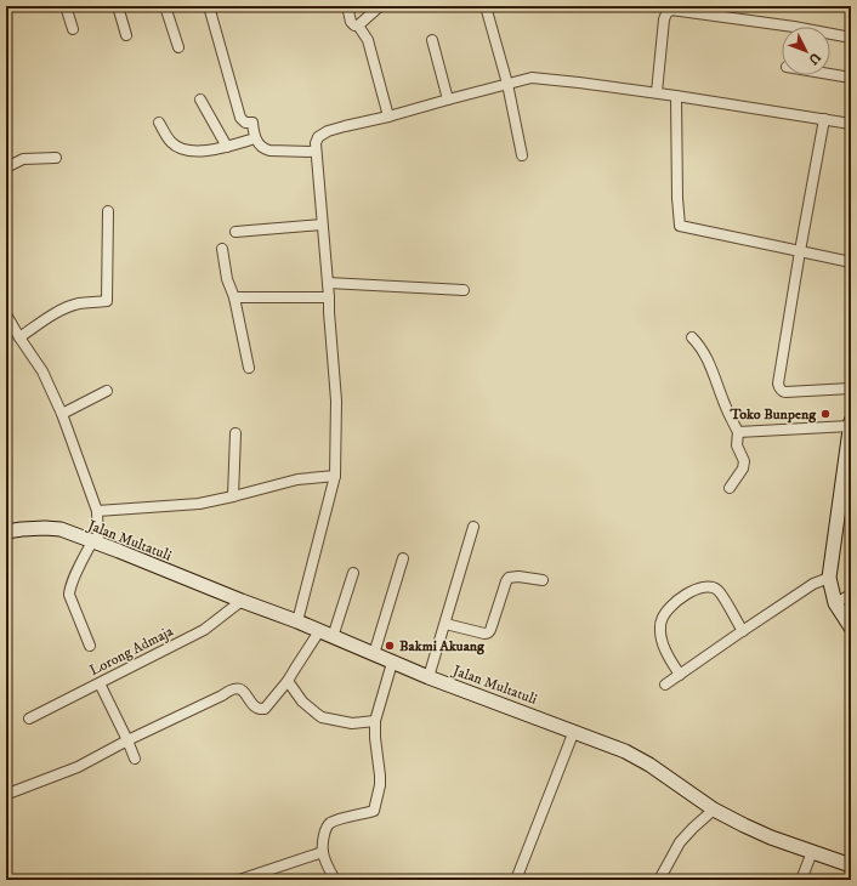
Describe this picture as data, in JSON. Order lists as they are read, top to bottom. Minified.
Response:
{"streets":{"main road":["Jalan Multatuli"],"street":["Lorong Admaja"]},"crossings":[["Jalan Multatuli","Lorong Admaja"]],"places":["Toko Bunpeng","Bakmi Akuang"],"north":"bottom right"}
